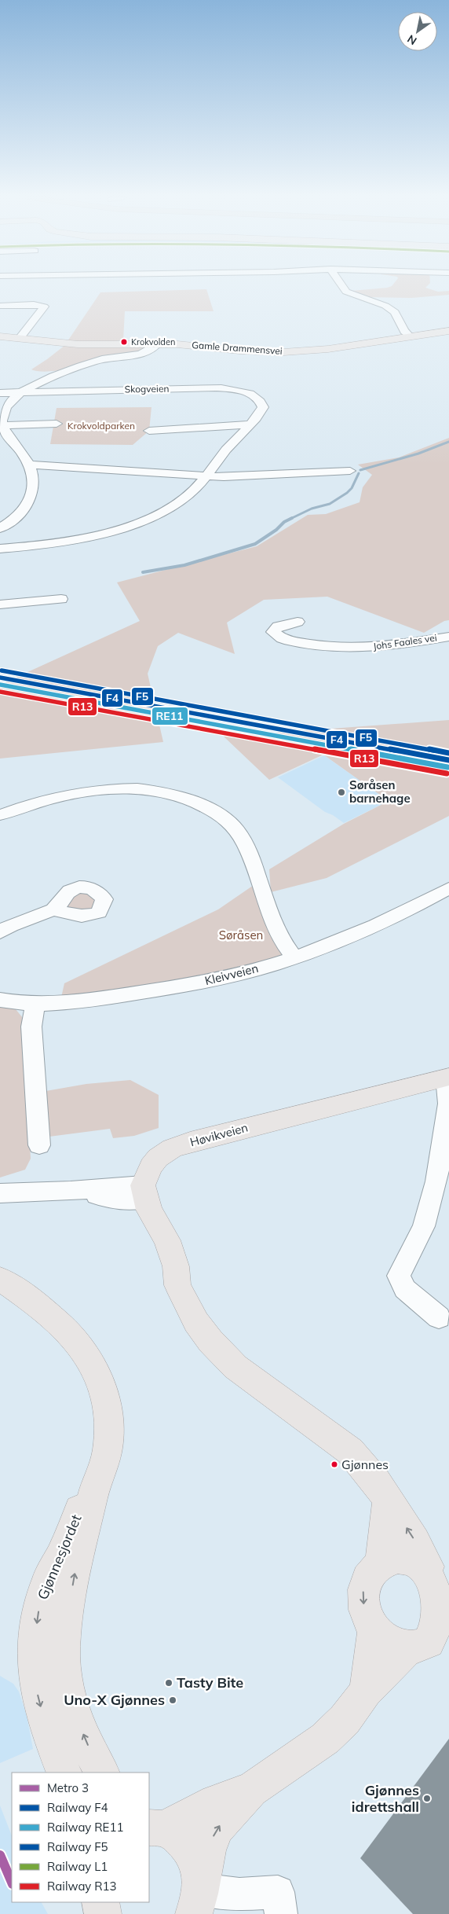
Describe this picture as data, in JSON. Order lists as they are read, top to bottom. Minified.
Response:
{"streets":{"main road":["Gamle Drammensvei","Høvikveien","Gjønnesjordet"],"street":["Skogveien","Johs Faales vei","Kleivveien"]},"parks":["Krokvoldparken","Søråsen"],"places":["Krokvolden","Søråsen barnehage","Gjønnes","Tasty Bite","Uno-X Gjønnes","Gjønnes idrettshall"],"lines":["rail line F5","rail line F4","rail line RE11","rail line R13","metro line 3"],"legend":["Metro 3","Railway F4","Railway RE11","Railway F5","Railway L1","Railway R13"],"north":"bottom left"}
